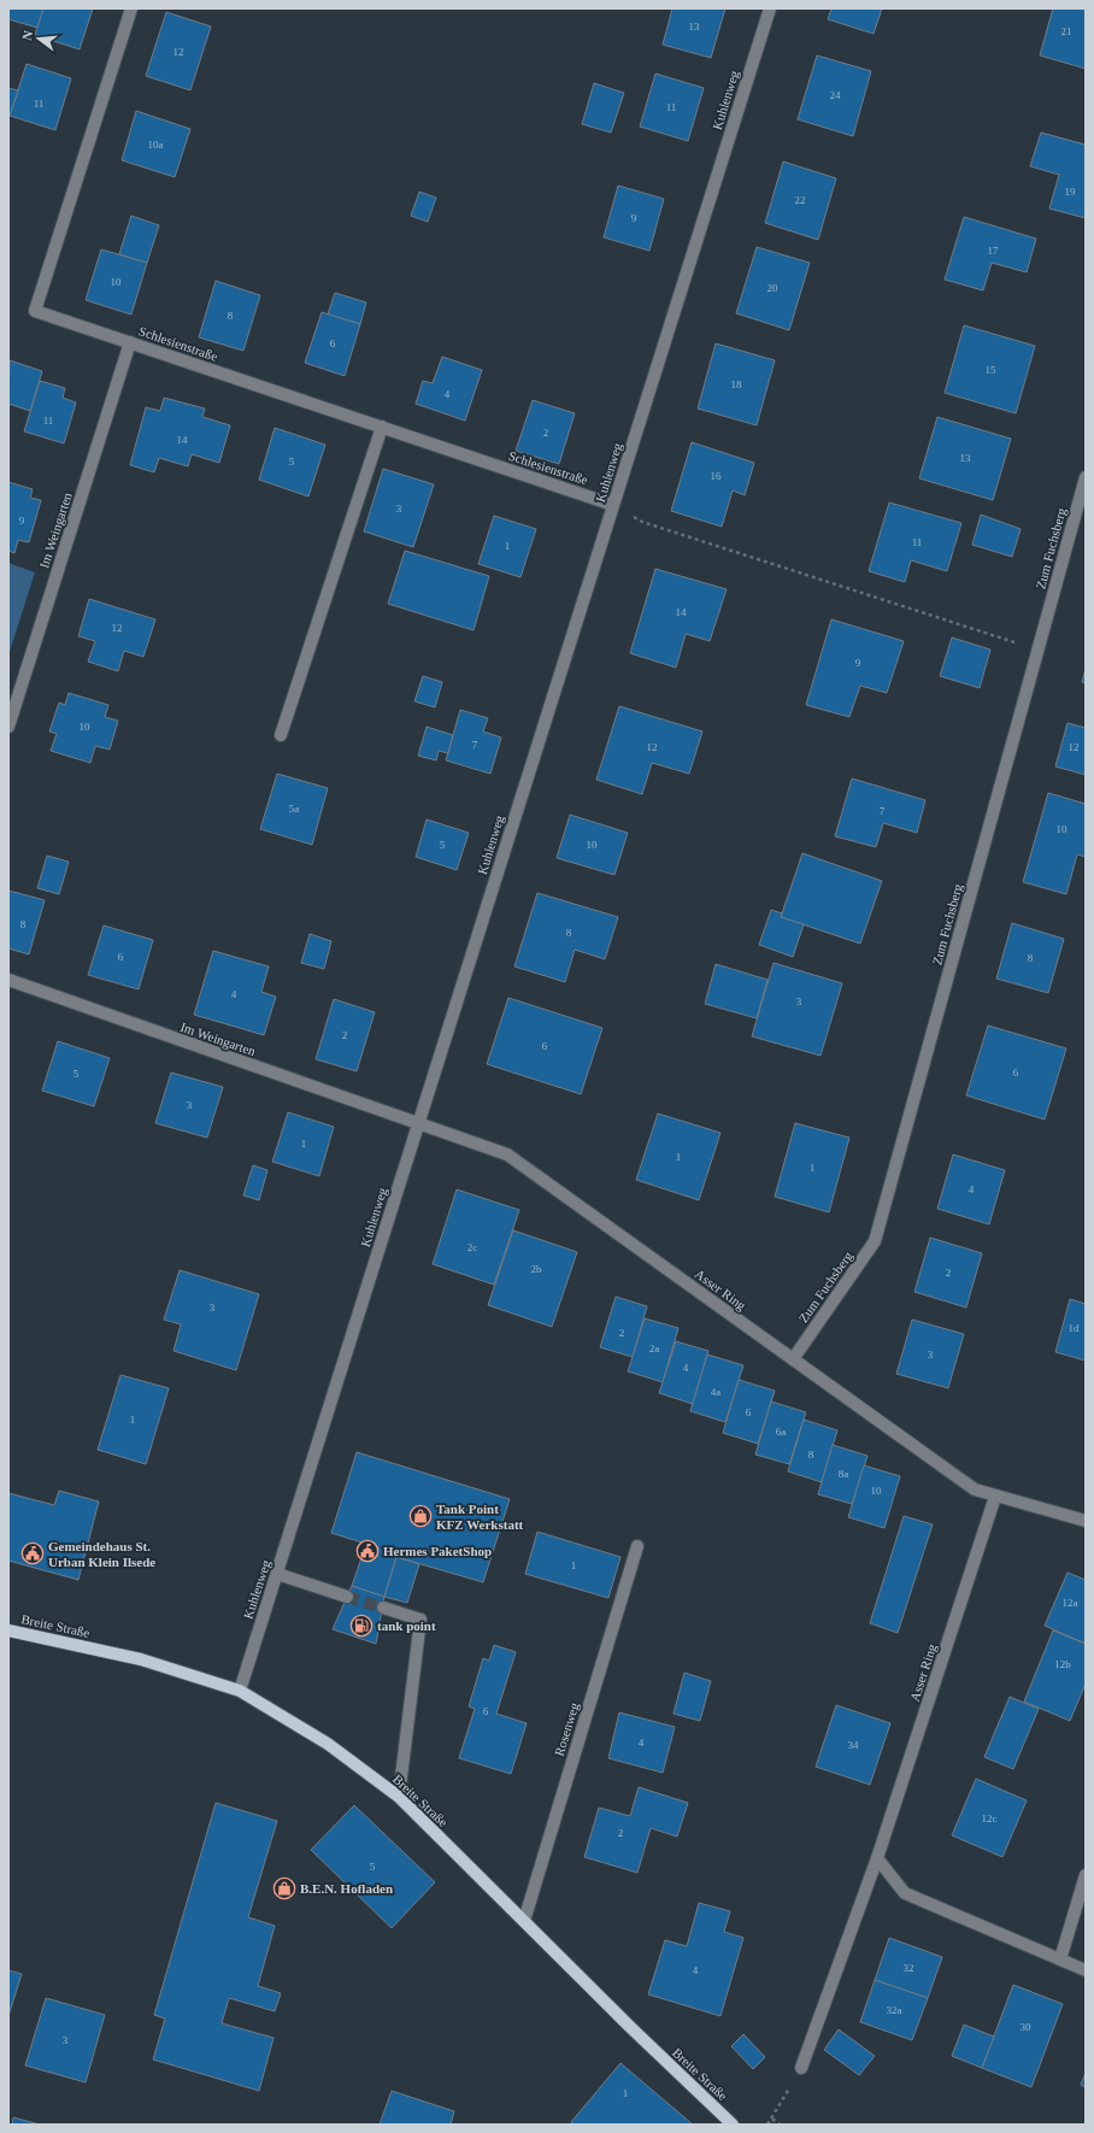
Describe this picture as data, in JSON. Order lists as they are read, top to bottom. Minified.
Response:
{"streets":{"main road":["Breite Straße"],"street":["Kuhlenweg","Schlesienstraße","Im Weingarten","Zum Fuchsberg","Asser Ring","Rosenweg"]},"crossings":[["Kuhlenweg","Schlesienstraße"],["Kuhlenweg","Im Weingarten"],["Kuhlenweg","Asser Ring"],["Kuhlenweg","Breite Straße"],["Schlesienstraße","Im Weingarten"],["Im Weingarten","Asser Ring"],["Zum Fuchsberg","Asser Ring"],["Breite Straße","Rosenweg"]],"places":{"shop":["Tank Point KFZ Werkstatt","B.E.N. Hofladen"],"public building":["Hermes PaketShop","Gemeindehaus St. Urban Klein Ilsede"],"fuel station":["tank point"]},"house_numbers":["13","21","12","24","11","11","10a","19","22","9","17","10","20","8","6","15","18","4","11","2","14","13","5","16","3","9","11","1","14","12","9","10","7","12","12","5a","7","10","5","10","8","8","6","8","4","3","2","6","6","5","3","1","1","1","4","2c","2b","2","3","1d","2","2a","3","4","4a","6","1","6a","8","8a","10","1","12a","12b","6","4","34","12c","2","5","32","4","32a","30","3","1"],"north":"left"}
